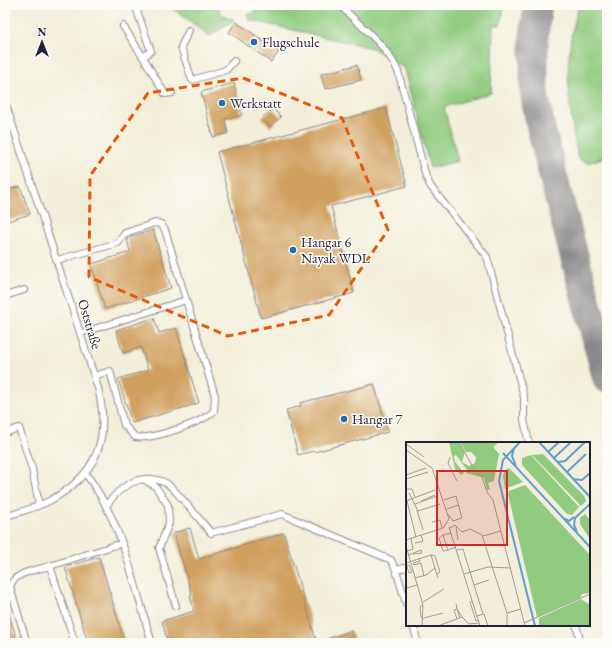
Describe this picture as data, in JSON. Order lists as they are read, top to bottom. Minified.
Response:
{"streets":{"lane":["Oststraße"]},"places":["Flugschule","Werkstatt","Hangar 6 Nayak WDL","Hangar 7"],"north":"top"}
